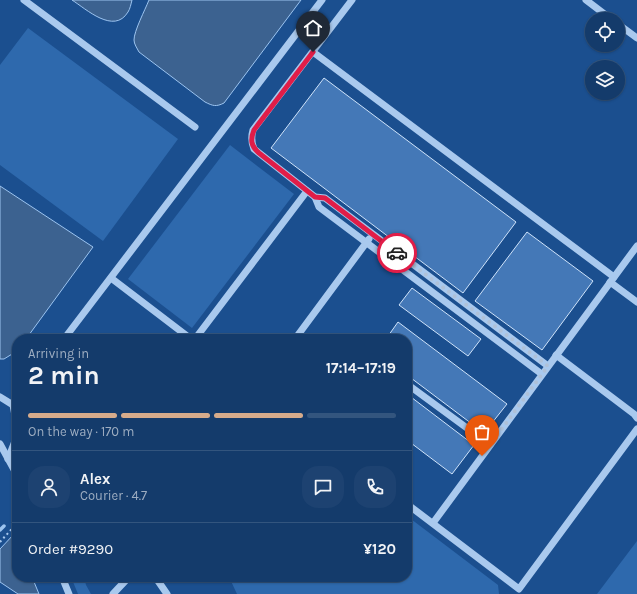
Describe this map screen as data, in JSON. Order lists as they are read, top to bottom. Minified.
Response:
{"page":{"heading":["2 min","Arriving in","17:14–17:19"],"panel":["Alex","Courier · 4.7","Order #9290","¥120"],"bar":"On the way · 170 m"}}
